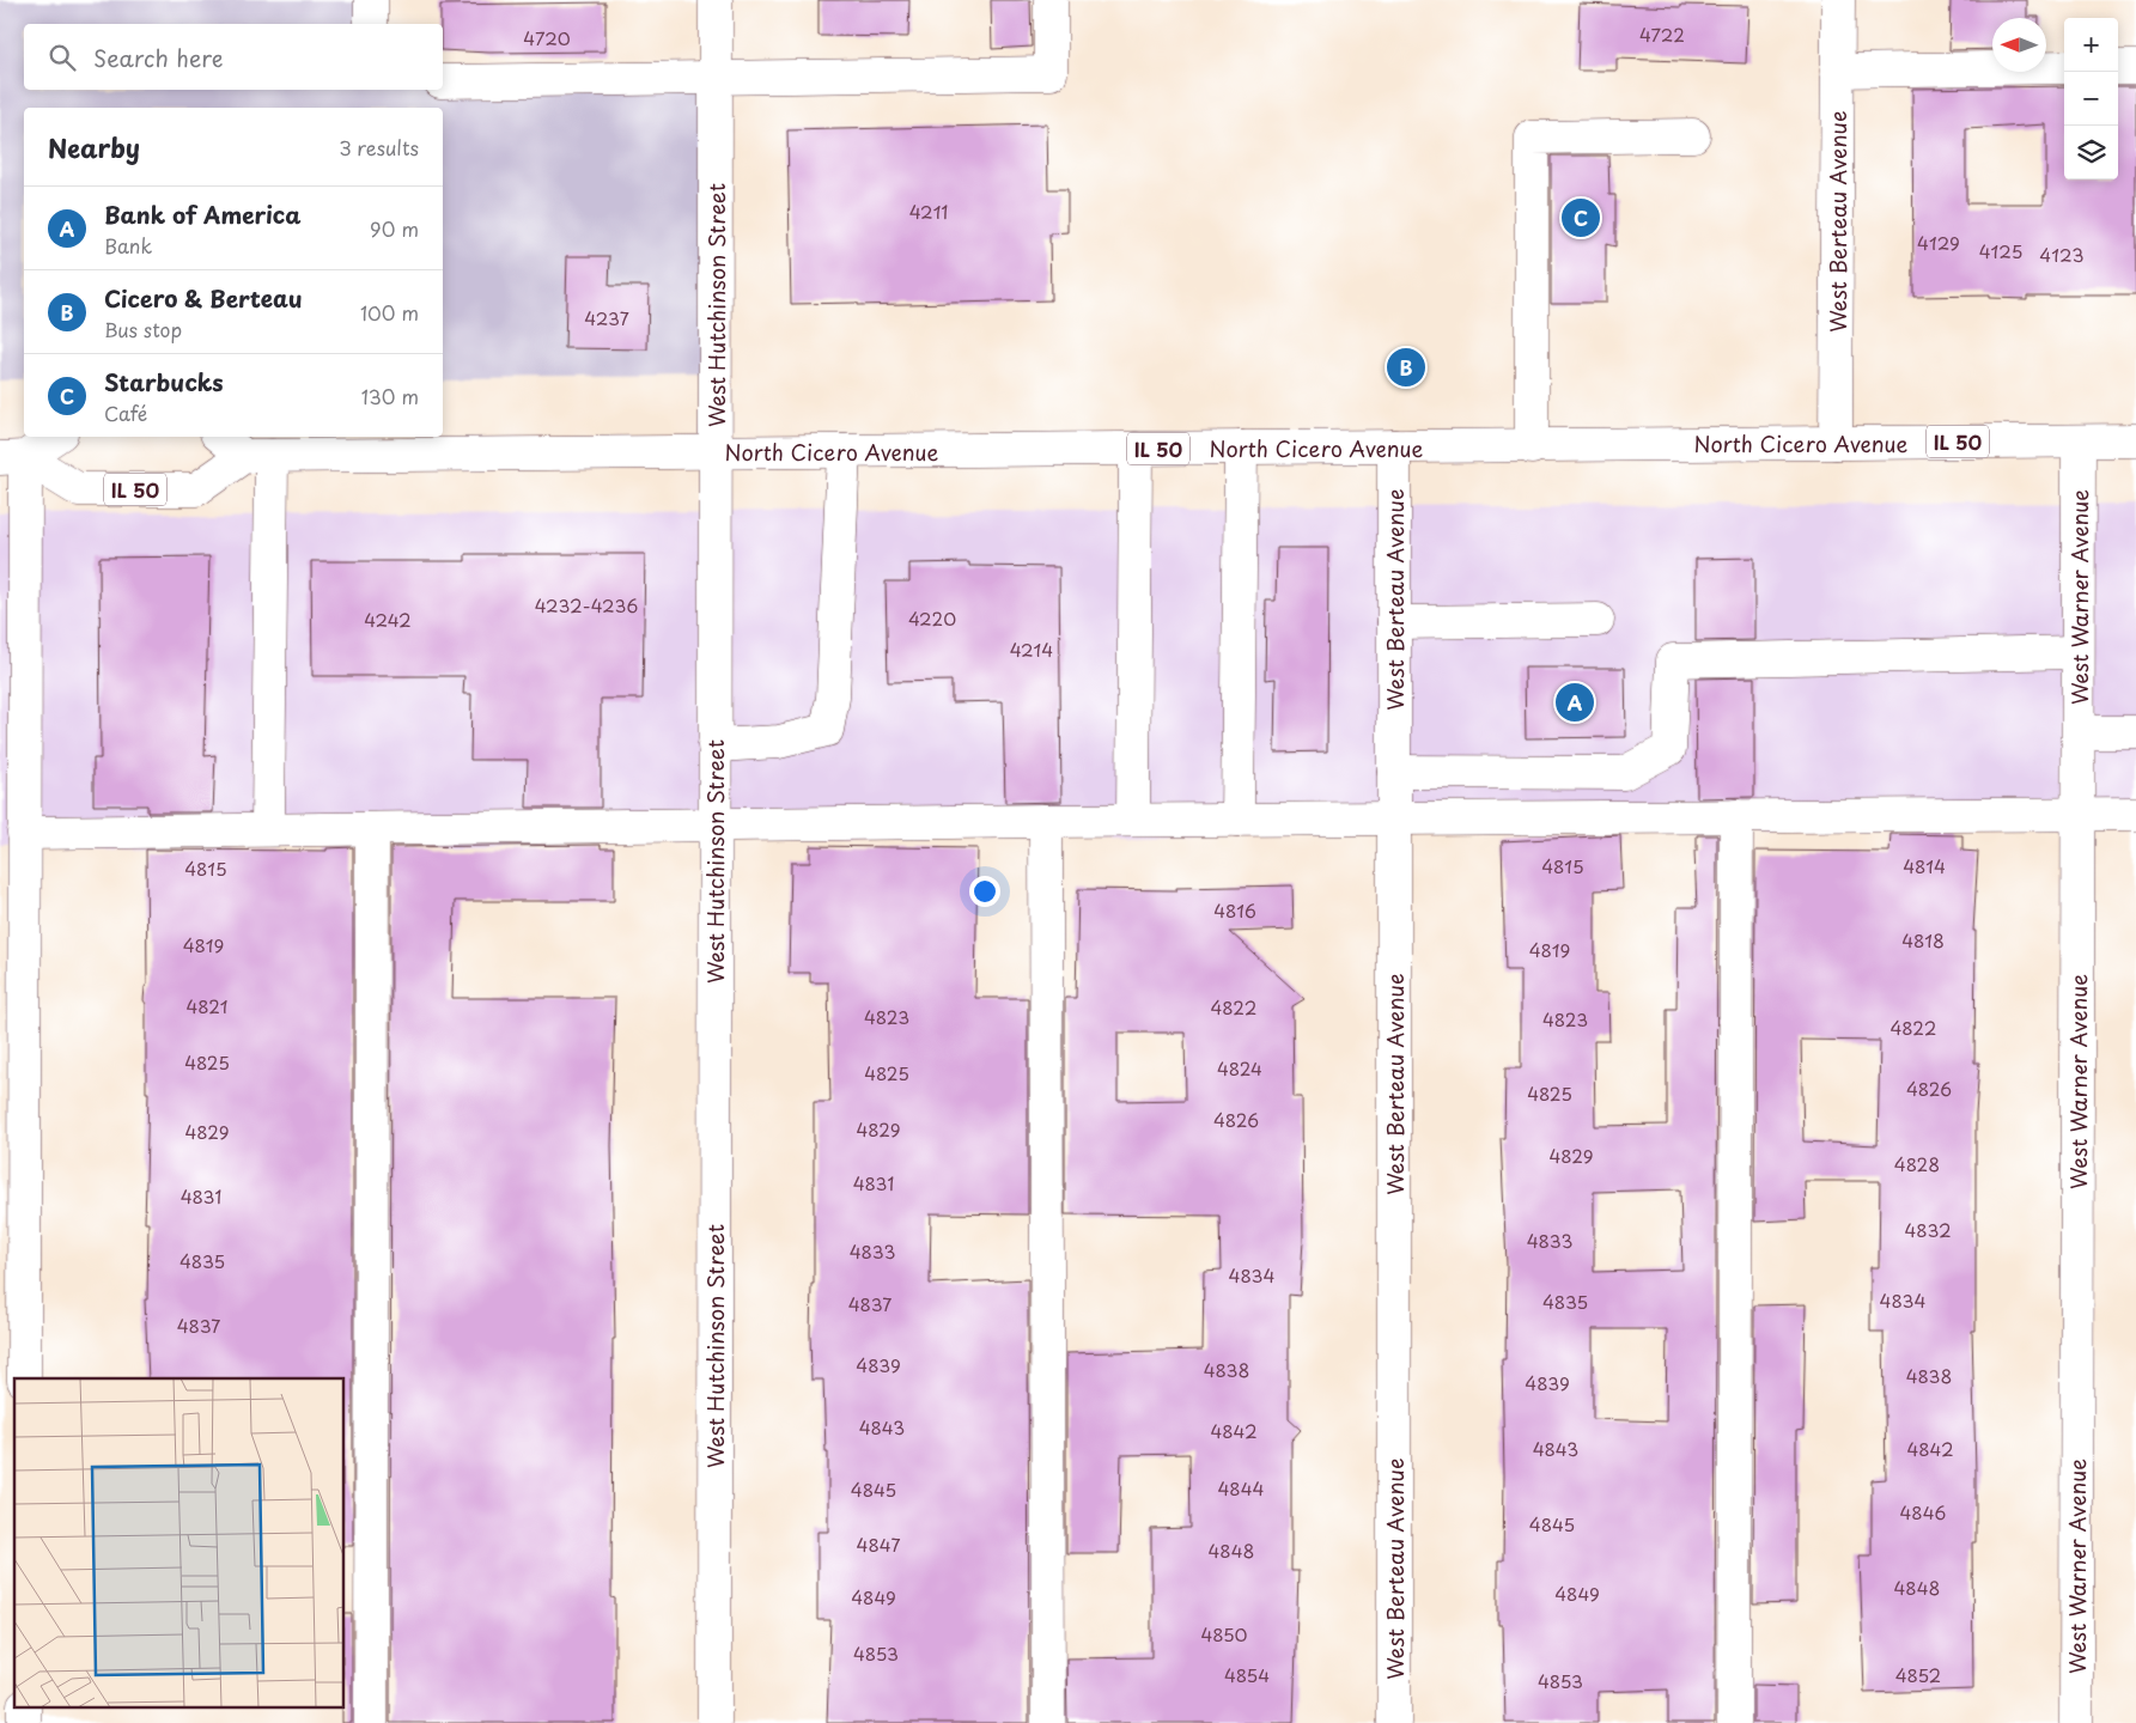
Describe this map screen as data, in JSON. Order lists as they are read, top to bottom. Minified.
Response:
{"streets":{"street":["West Berteau Avenue","West Hutchinson Street","IL 50","North Cicero Avenue","West Warner Avenue"]},"crossings":[["West Berteau Avenue","North Cicero Avenue"],["West Hutchinson Street","North Cicero Avenue"],["IL 50","North Cicero Avenue"],["North Cicero Avenue","West Warner Avenue"]],"house_numbers":["4722","4720","4211","4129","4125","4123","4237","4232-4236","4220","4242","4214","4815","4814","4815","4816","4818","4819","4819","4821","4822","4823","4823","4822","4825","4824","4825","4826","4825","4826","4829","4829","4829","4828","4831","4831","4832","4833","4833","4835","4834","4834","4835","4837","4837","4839","4838","4838","4839","4843","4842","4843","4842","4844","4845","4846","4845","4847","4848","4848","4849","4849","4850","4853","4854","4852","4853"],"north":"left","page":{"map_buttons":["+","−"],"search":"Search here","heading":["Nearby","3 results"],"list":[{"mark":"A","name":"Bank of America","note":"Bank","value":"90 m"},{"mark":"B","name":"Cicero & Berteau","note":"Bus stop","value":"100 m"},{"mark":"C","name":"Starbucks","note":"Café","value":"130 m"}],"pins":["C","B","A"]}}
